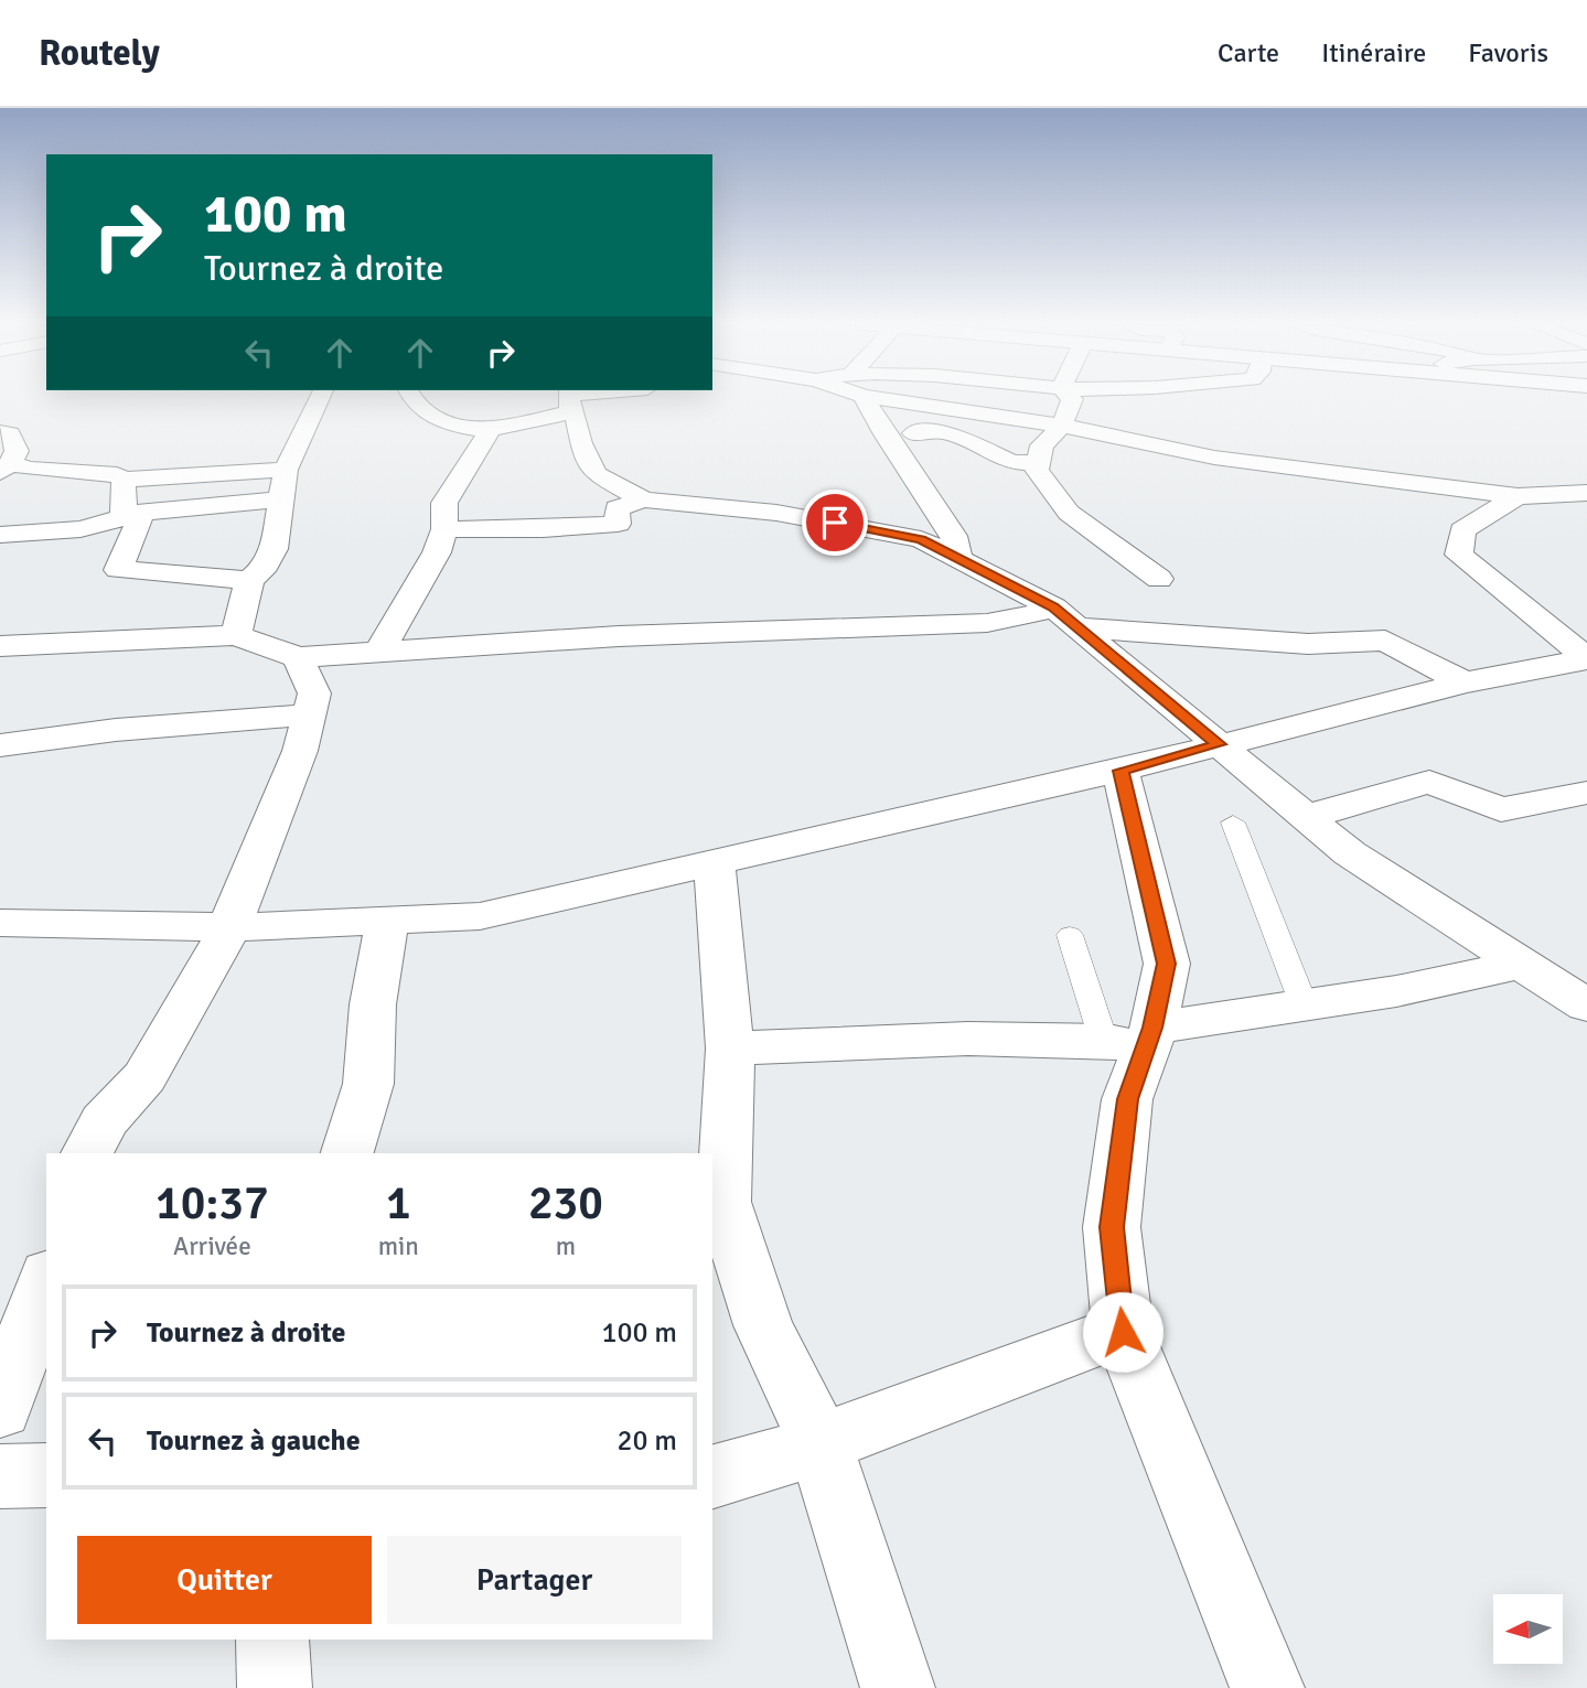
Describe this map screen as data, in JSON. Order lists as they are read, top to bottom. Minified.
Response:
{"north":"left","page":{"header":"Routely","nav":["Carte","Itinéraire","Favoris"],"turn":["100 m","Tournez à droite"],"eta":["10:37","Arrivée","1","min","230","m"],"list":[{"name":"Tournez à droite","value":"100 m"},{"name":"Tournez à gauche","value":"20 m"}],"buttons":["Quitter","Partager"]}}
